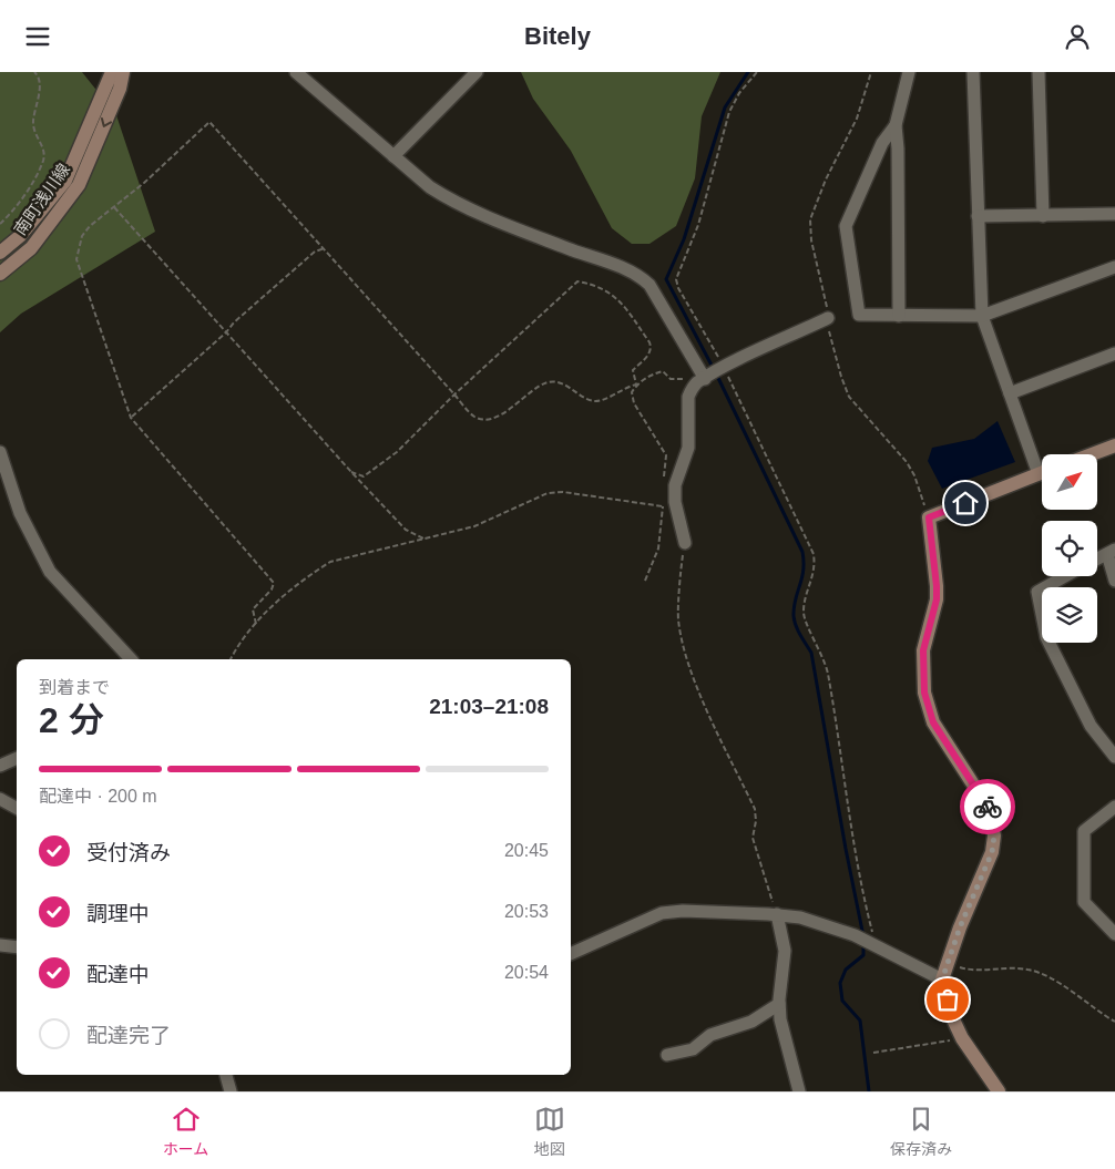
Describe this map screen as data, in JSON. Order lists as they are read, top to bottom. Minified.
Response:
{"streets":{"street":["南町浅川線"]},"north":"top right","page":{"header":"Bitely","heading":["2 分","到着まで","21:03–21:08"],"bar":"配達中 · 200 m","list":[["受付済み","20:45"],["調理中","20:53"],["配達中","20:54"],"配達完了"],"tabs":["ホーム","地図","保存済み"]}}
